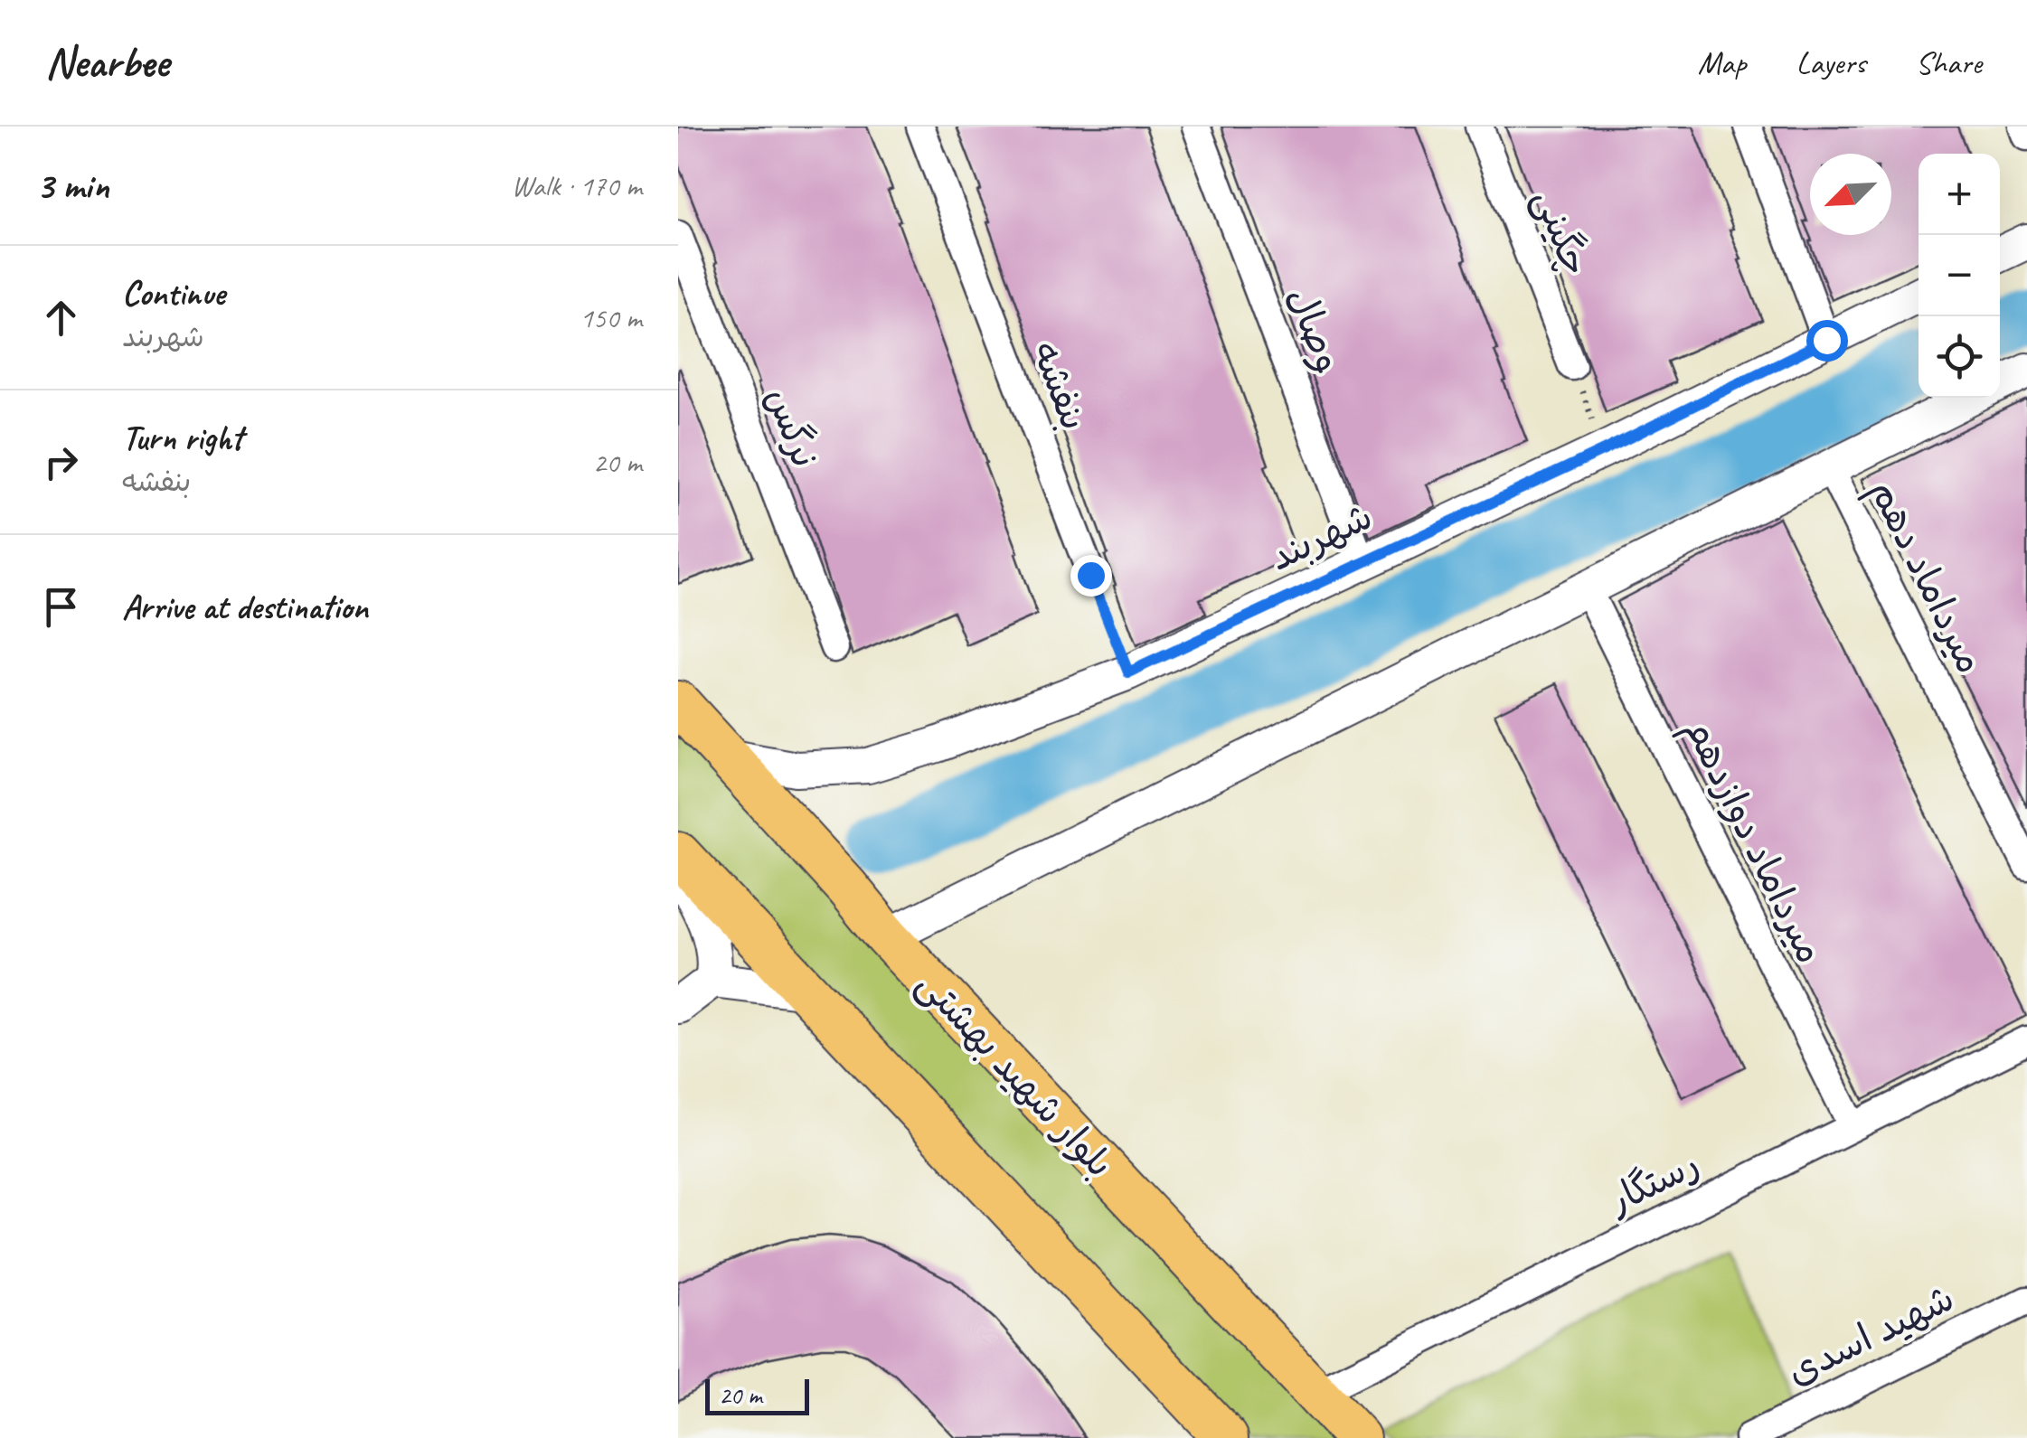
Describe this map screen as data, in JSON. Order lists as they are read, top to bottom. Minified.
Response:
{"streets":{"main road":["بلوار شهید بهشتی"],"street":["چگینی","وصال","بنفشه","نرگس","شهربند","میرداماد دهم","میرداماد دوازدهم","رستگار","شهید اسدی"]},"crossings":[["وصال","شهربند"],["شهربند","بلوار شهید بهشتی"],["میرداماد دوازدهم","رستگار"],["بلوار شهید بهشتی","رستگار"]],"scale_bar":"20 m","north":"bottom left","page":{"header":"Nearbee","nav":["Map","Layers","Share"],"heading":["3 min","Walk · 170 m"],"map_buttons":["+","−"],"list":[["Continue","شهربند","150 m"],["Turn right","بنفشه","20 m"],"Arrive at destination"],"scale":"20 m"}}
